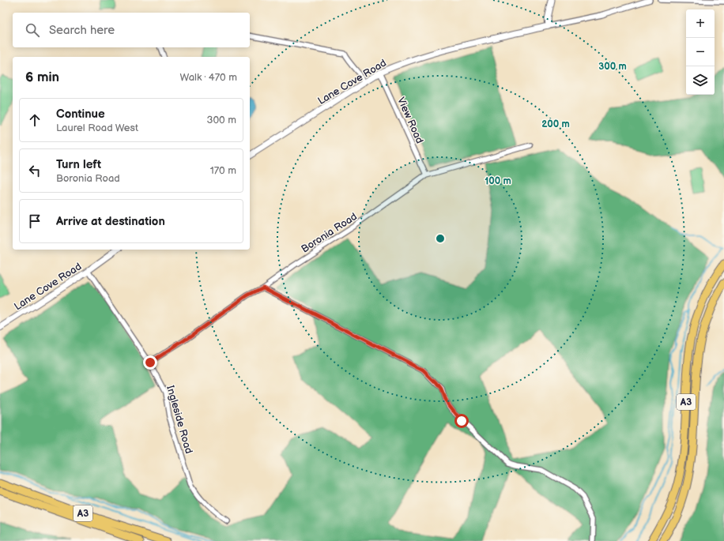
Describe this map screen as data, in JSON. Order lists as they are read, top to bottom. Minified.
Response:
{"streets":{"highway":["A3"],"street":["Lane Cove Road","View Road","Boronia Road","Ingleside Road"]},"crossings":[["Lane Cove Road","View Road"],["Lane Cove Road","Ingleside Road"],["View Road","Boronia Road"],["Boronia Road","Ingleside Road"]],"page":{"map_buttons":["+","−"],"search":"Search here","heading":["6 min","Walk · 470 m"],"list":[["Continue","Laurel Road West","300 m"],["Turn left","Boronia Road","170 m"],"Arrive at destination"]},"rings":["300 m","200 m","100 m"]}
